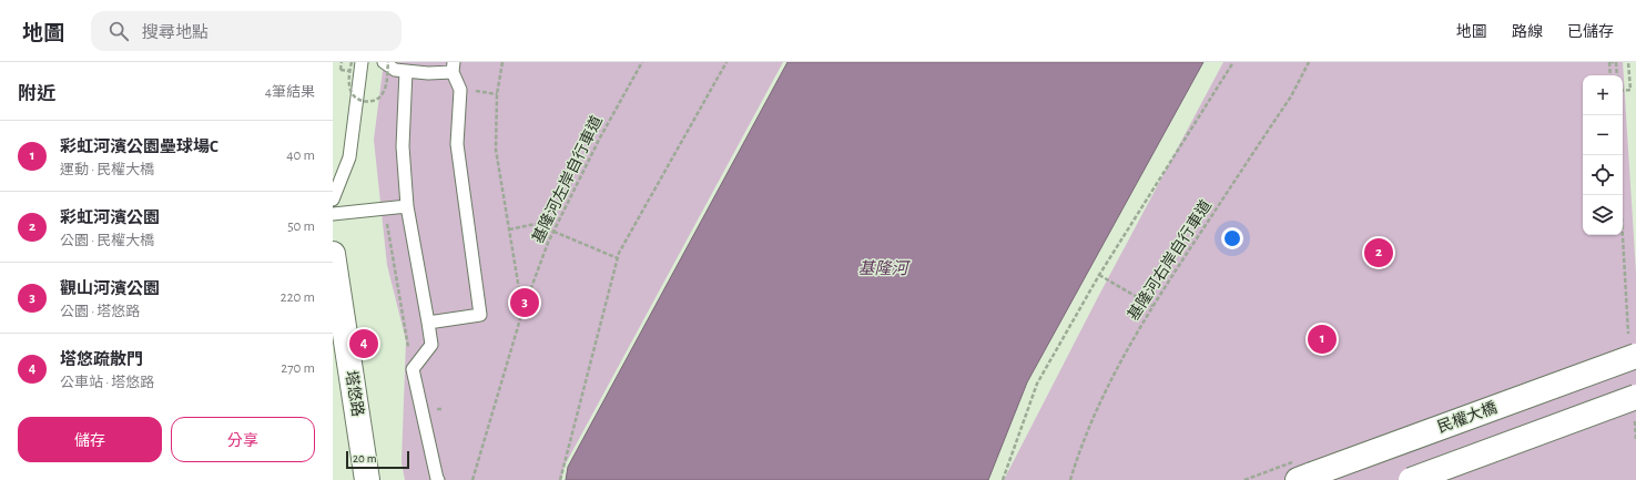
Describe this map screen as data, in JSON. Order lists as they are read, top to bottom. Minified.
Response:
{"streets":{"main road":["塔悠路","民權大橋"],"path":["基隆河左岸自行車道","基隆河右岸自行車道"]},"water":["基隆河"],"scale_bar":"20 m","page":{"header":"地圖","search":"搜尋地點","nav":["地圖","路線","已儲存"],"heading":["附近","4筆結果"],"map_buttons":["+","−"],"list":[{"mark":"1","name":"彩虹河濱公園壘球場C","note":"運動 · 民權大橋","value":"40 m"},{"mark":"2","name":"彩虹河濱公園","note":"公園 · 民權大橋","value":"50 m"},{"mark":"3","name":"觀山河濱公園","note":"公園 · 塔悠路","value":"220 m"},{"mark":"4","name":"塔悠疏散門","note":"公車站 · 塔悠路","value":"270 m"}],"pins":["2","3","1","4"],"buttons":["儲存","分享"],"scale":"20 m"}}
